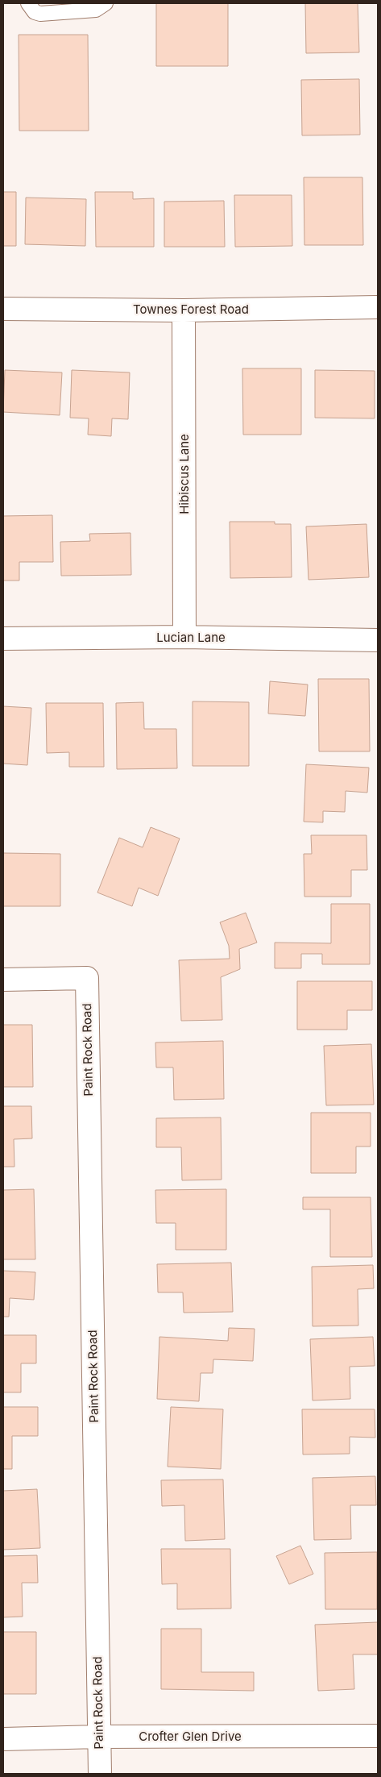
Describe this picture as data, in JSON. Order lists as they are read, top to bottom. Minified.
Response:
{"streets":{"street":["Townes Forest Road","Hibiscus Lane","Lucian Lane","Paint Rock Road","Crofter Glen Drive"]},"crossings":[["Townes Forest Road","Hibiscus Lane"],["Hibiscus Lane","Lucian Lane"],["Paint Rock Road","Crofter Glen Drive"]]}
